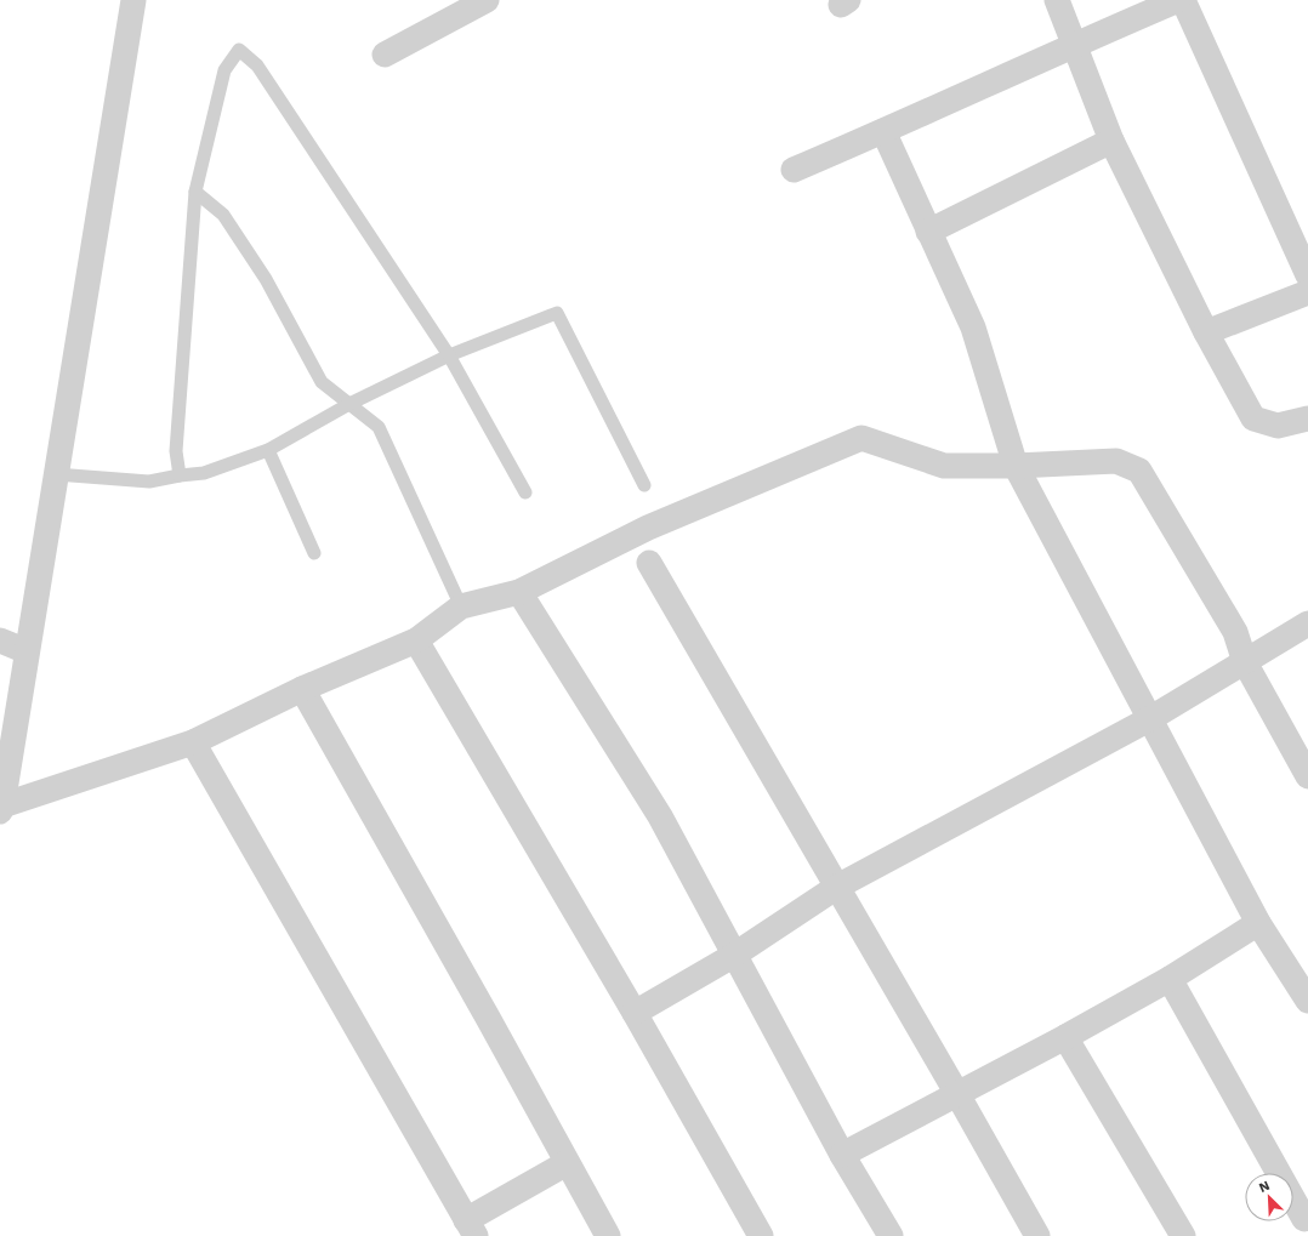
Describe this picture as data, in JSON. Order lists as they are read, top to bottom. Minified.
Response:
{"north":"top left"}
